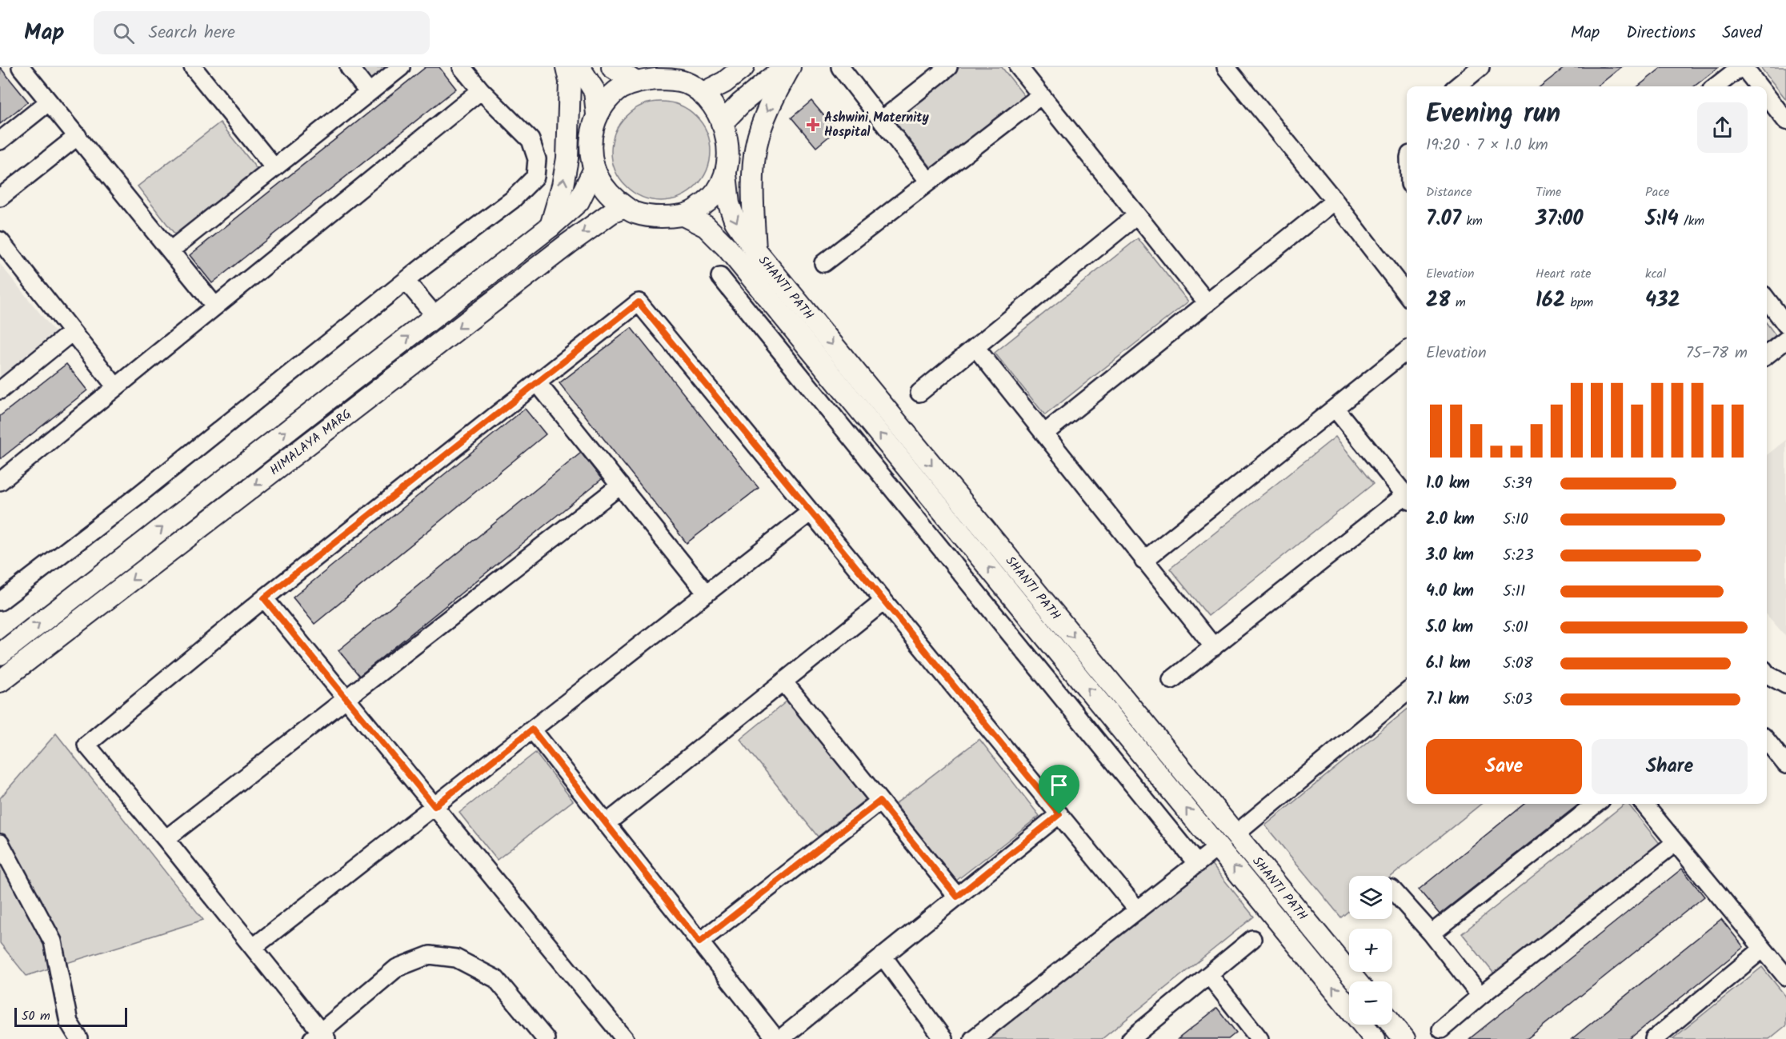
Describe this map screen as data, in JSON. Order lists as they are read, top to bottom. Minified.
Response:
{"streets":{"main road":["SHANTI PATH","HIMALAYA MARG"]},"crossings":[["SHANTI PATH","HIMALAYA MARG"]],"places":{"health":["Ashwini Maternity Hospital"]},"scale_bar":"50 m","page":{"header":"Map","search":"Search here","nav":["Map","Directions","Saved"],"heading":["Evening run","19:20 · 7 × 1.0 km"],"stats":[["Distance","7.07 km"],["Time","37:00"],["Pace","5:14 /km"],["Elevation","28 m"],["Heart rate","162 bpm"],["kcal","432"]],"chart":["Elevation","75–78 m"],"list":[{"name":"1.0 km","note":"5:39"},{"name":"2.0 km","note":"5:10"},{"name":"3.0 km","note":"5:23"},{"name":"4.0 km","note":"5:11"},{"name":"5.0 km","note":"5:01"},{"name":"6.1 km","note":"5:08"},{"name":"7.1 km","note":"5:03"}],"buttons":["Save","Share"],"map_buttons":["+","−"],"scale":"50 m"}}
